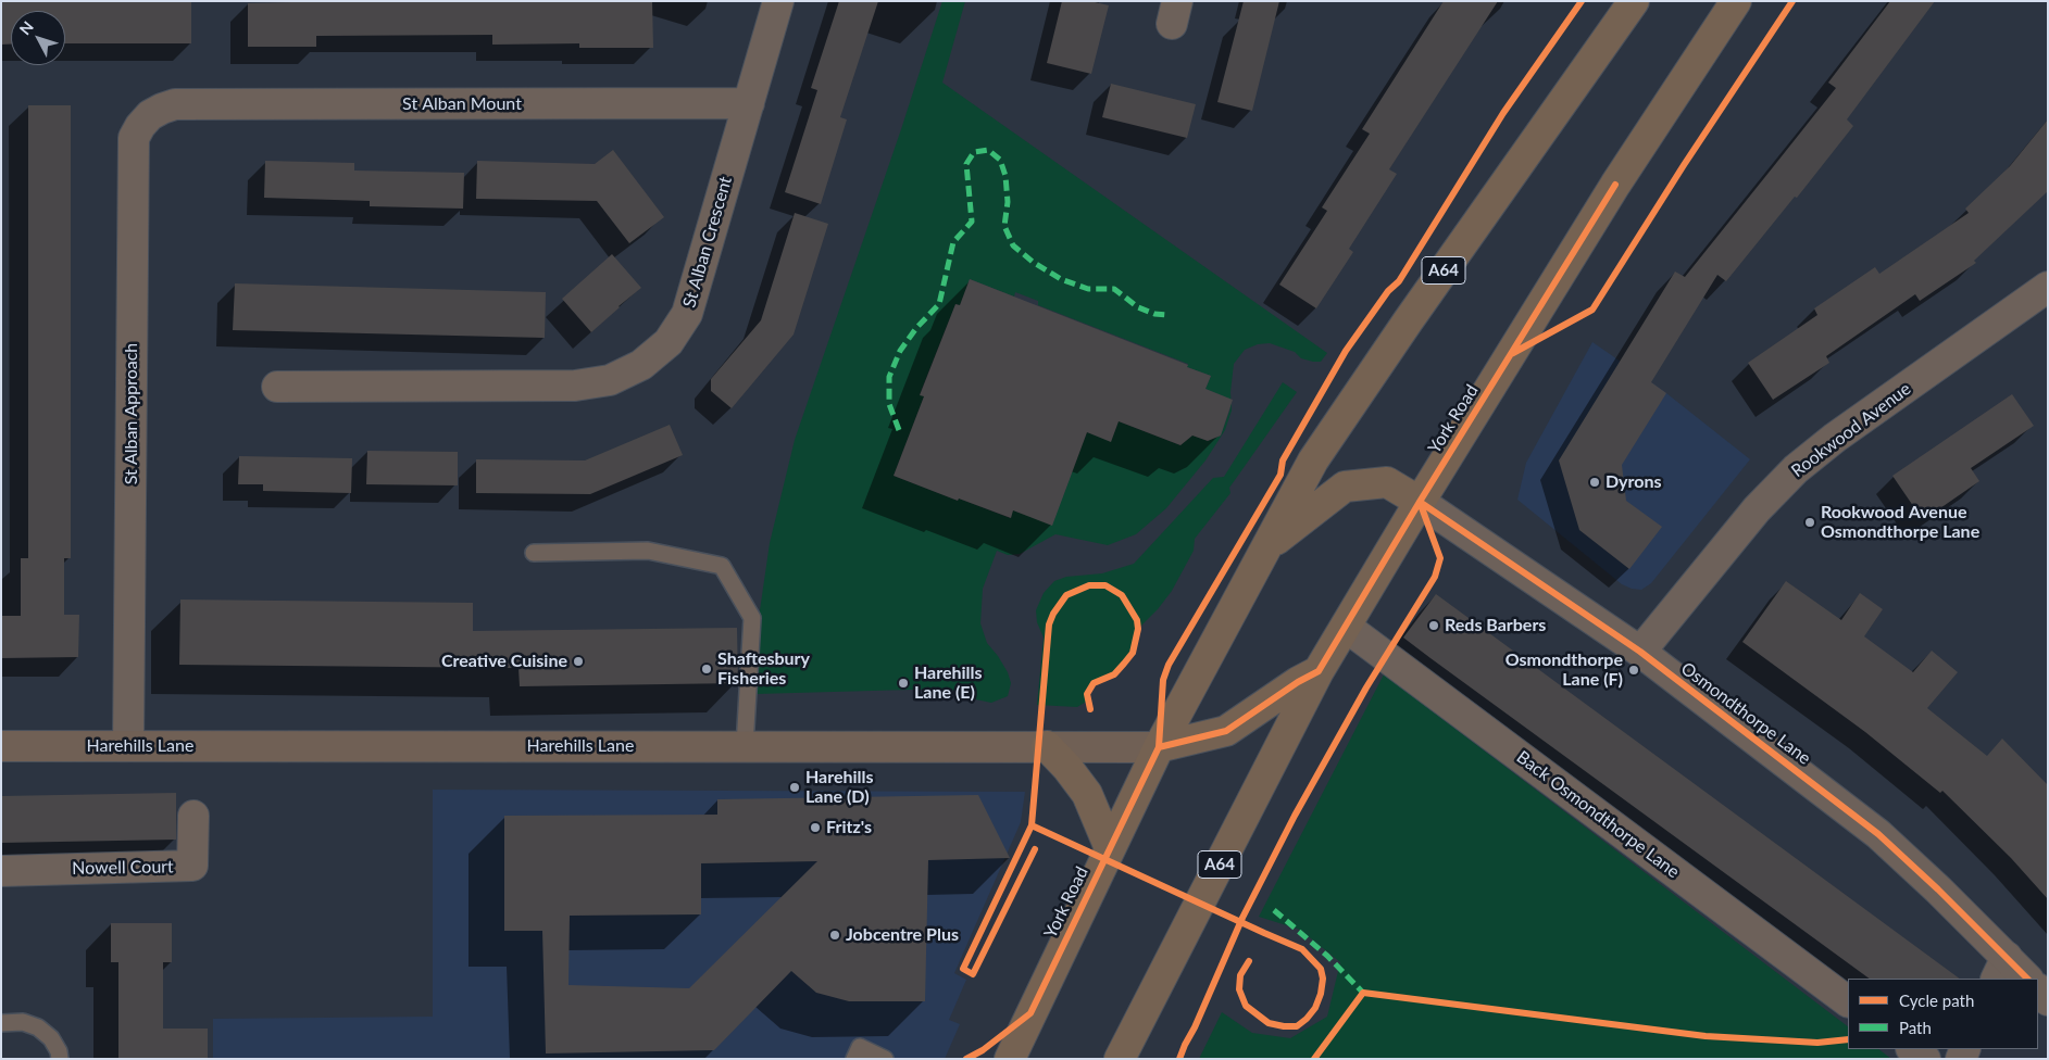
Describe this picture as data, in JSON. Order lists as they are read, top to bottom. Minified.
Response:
{"streets":{"highway":["A64","York Road"],"main road":["Harehills Lane"],"street":["St Alban Mount","St Alban Crescent","St Alban Approach","Rookwood Avenue","Osmondthorpe Lane","Back Osmondthorpe Lane","Nowell Court"]},"crossings":[["St Alban Mount","St Alban Crescent"],["St Alban Mount","St Alban Approach"],["St Alban Approach","Harehills Lane"],["York Road","Osmondthorpe Lane"],["York Road","Harehills Lane"],["York Road","Back Osmondthorpe Lane"],["Rookwood Avenue","Osmondthorpe Lane"]],"places":["Dyrons","Rookwood Avenue Osmondthorpe Lane","Reds Barbers","Creative Cuisine","Shaftesbury Fisheries","Osmondthorpe Lane (F)","Harehills Lane (E)","Harehills Lane (D)","Fritz's","Jobcentre Plus"],"legend":["Cycle path","Path"],"north":"top left"}
